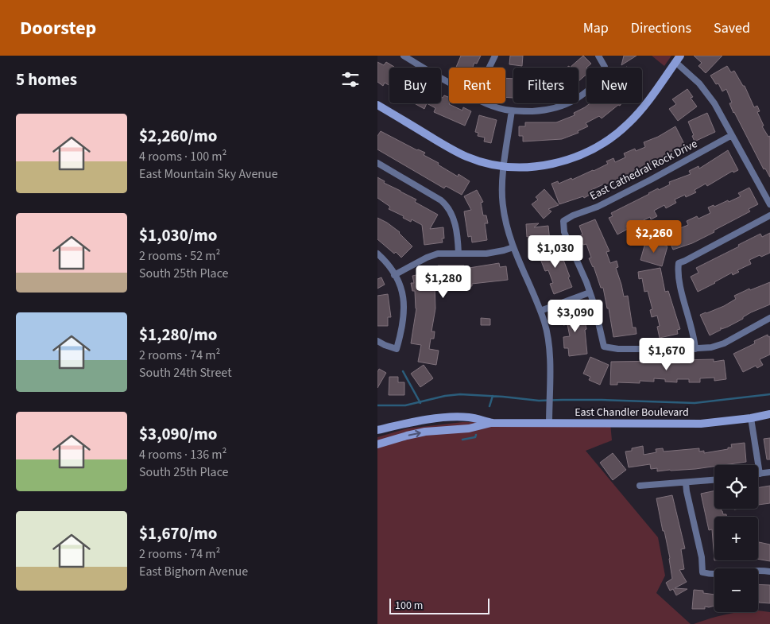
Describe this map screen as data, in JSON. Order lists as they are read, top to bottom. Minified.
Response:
{"streets":{"main road":["East Chandler Boulevard"],"street":["East Cathedral Rock Drive"]},"scale_bar":"100 m","page":{"header":"Doorstep","nav":["Map","Directions","Saved"],"heading":"5 homes","chip":["Buy","Rent","Filters","New"],"list":[{"name":"$2,260/mo","note":"4 rooms · 100 m² · East Mountain Sky Avenue"},{"name":"$1,030/mo","note":"2 rooms · 52 m² · South 25th Place"},{"name":"$1,280/mo","note":"2 rooms · 74 m² · South 24th Street"},{"name":"$3,090/mo","note":"4 rooms · 136 m² · South 25th Place"},{"name":"$1,670/mo","note":"2 rooms · 74 m² · East Bighorn Avenue"}],"price":["$2,260","$1,030","$1,280","$3,090","$1,670"],"map_buttons":["+","−"],"scale":"100 m"}}
